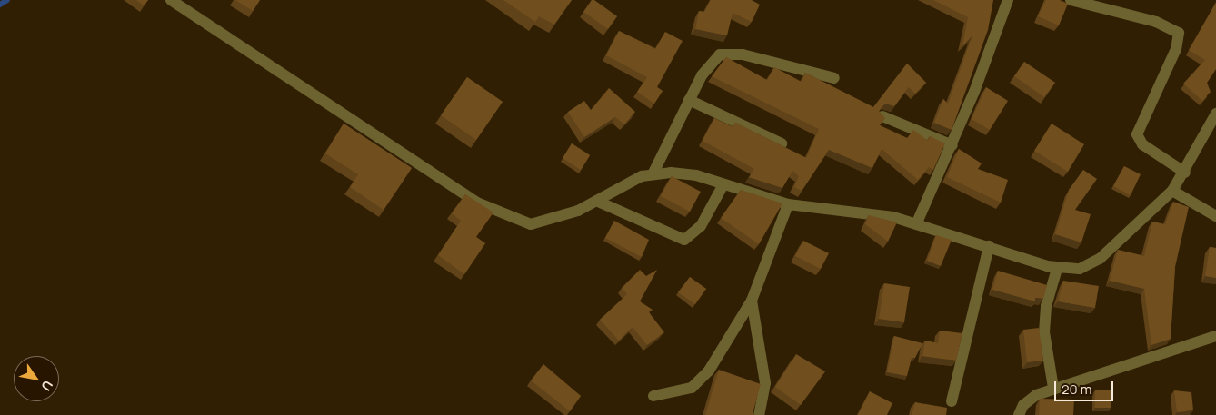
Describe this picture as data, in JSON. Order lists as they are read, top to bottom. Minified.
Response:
{"scale_bar":"20 m","north":"bottom right"}
